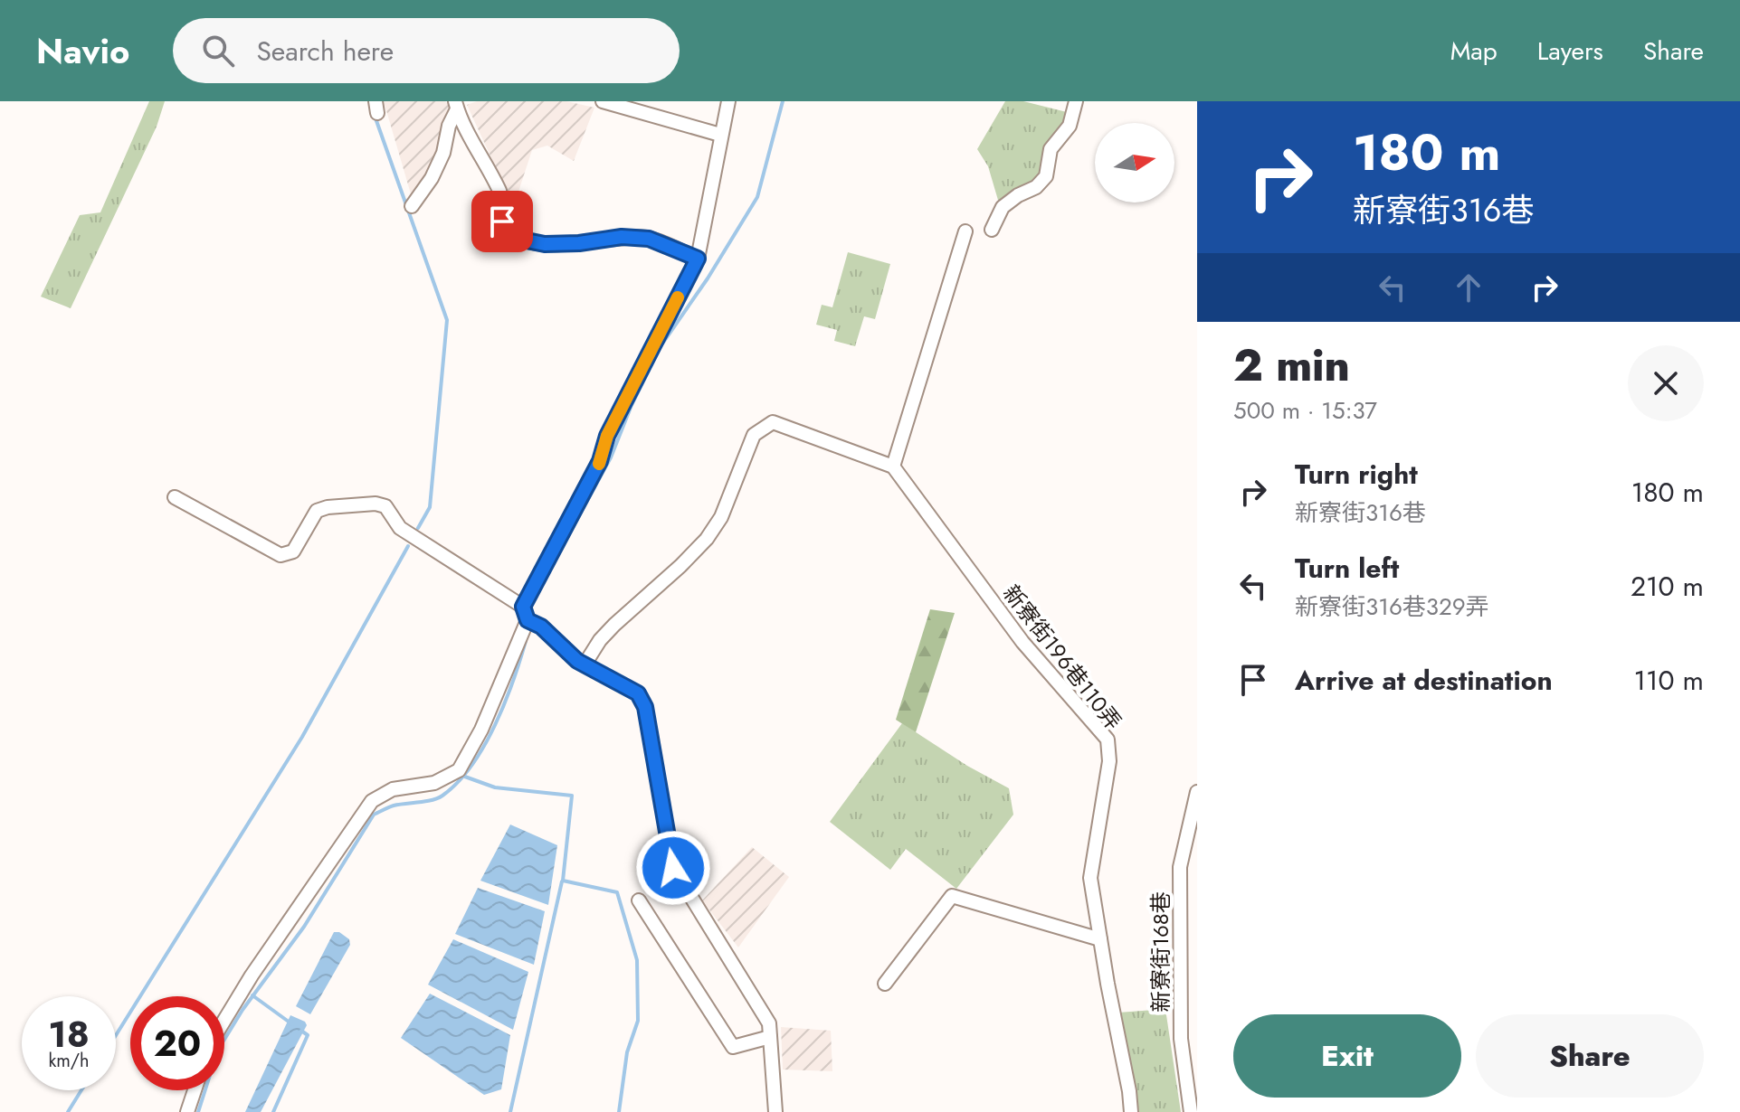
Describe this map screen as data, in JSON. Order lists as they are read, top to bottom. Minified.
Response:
{"streets":{"street":["新寮街196巷110弄","新寮街168巷"]},"north":"right","page":{"header":"Navio","search":"Search here","nav":["Map","Layers","Share"],"turn":["180 m","新寮街316巷"],"heading":["2 min","500 m · 15:37"],"list":[{"name":"Turn right","note":"新寮街316巷","value":"180 m"},{"name":"Turn left","note":"新寮街316巷329弄","value":"210 m"},{"name":"Arrive at destination","value":"110 m"}],"speed":"18 km/h","limit":"20","buttons":["Exit","Share"]}}
